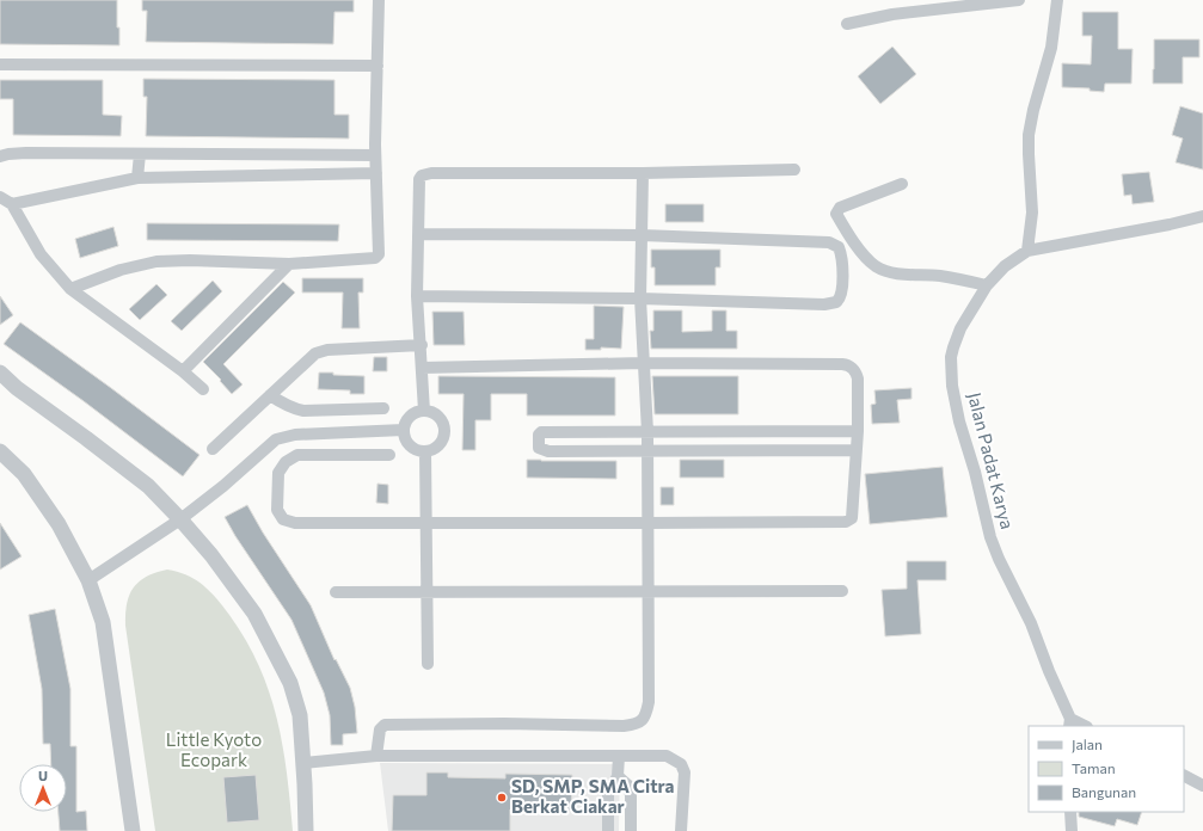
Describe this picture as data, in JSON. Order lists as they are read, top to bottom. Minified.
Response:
{"streets":{"street":["Jalan Padat Karya"]},"parks":["Little Kyoto Ecopark"],"places":["SD, SMP, SMA Citra Berkat Ciakar"],"legend":["Jalan","Taman","Bangunan"],"north":"top"}
